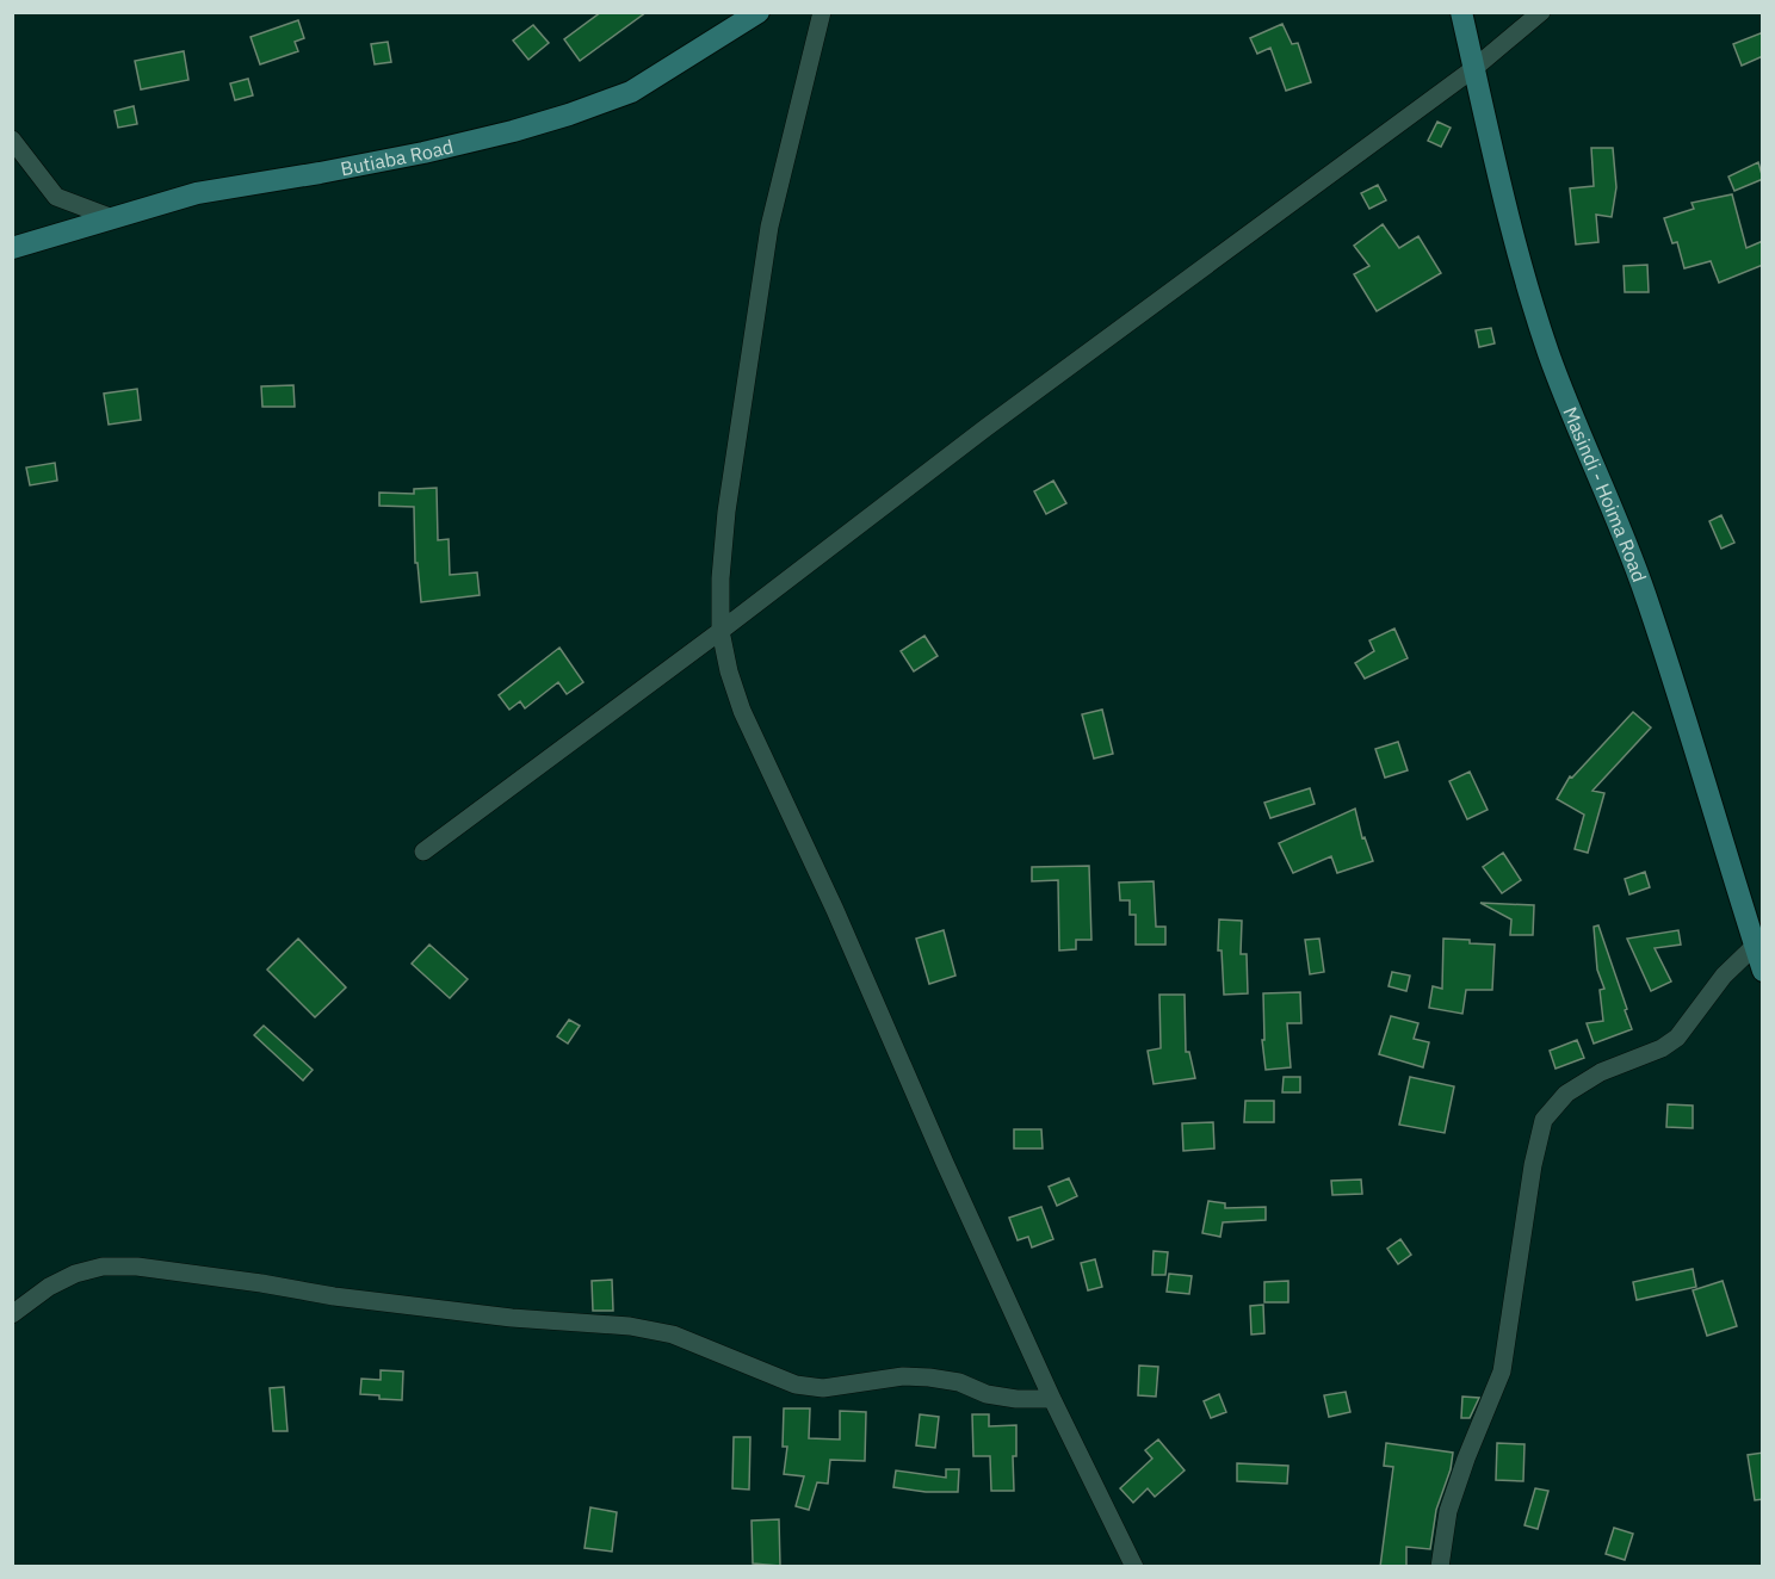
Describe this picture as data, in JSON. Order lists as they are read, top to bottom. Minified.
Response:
{"streets":{"main road":["Butiaba Road","Masindi - Hoima Road"]}}
